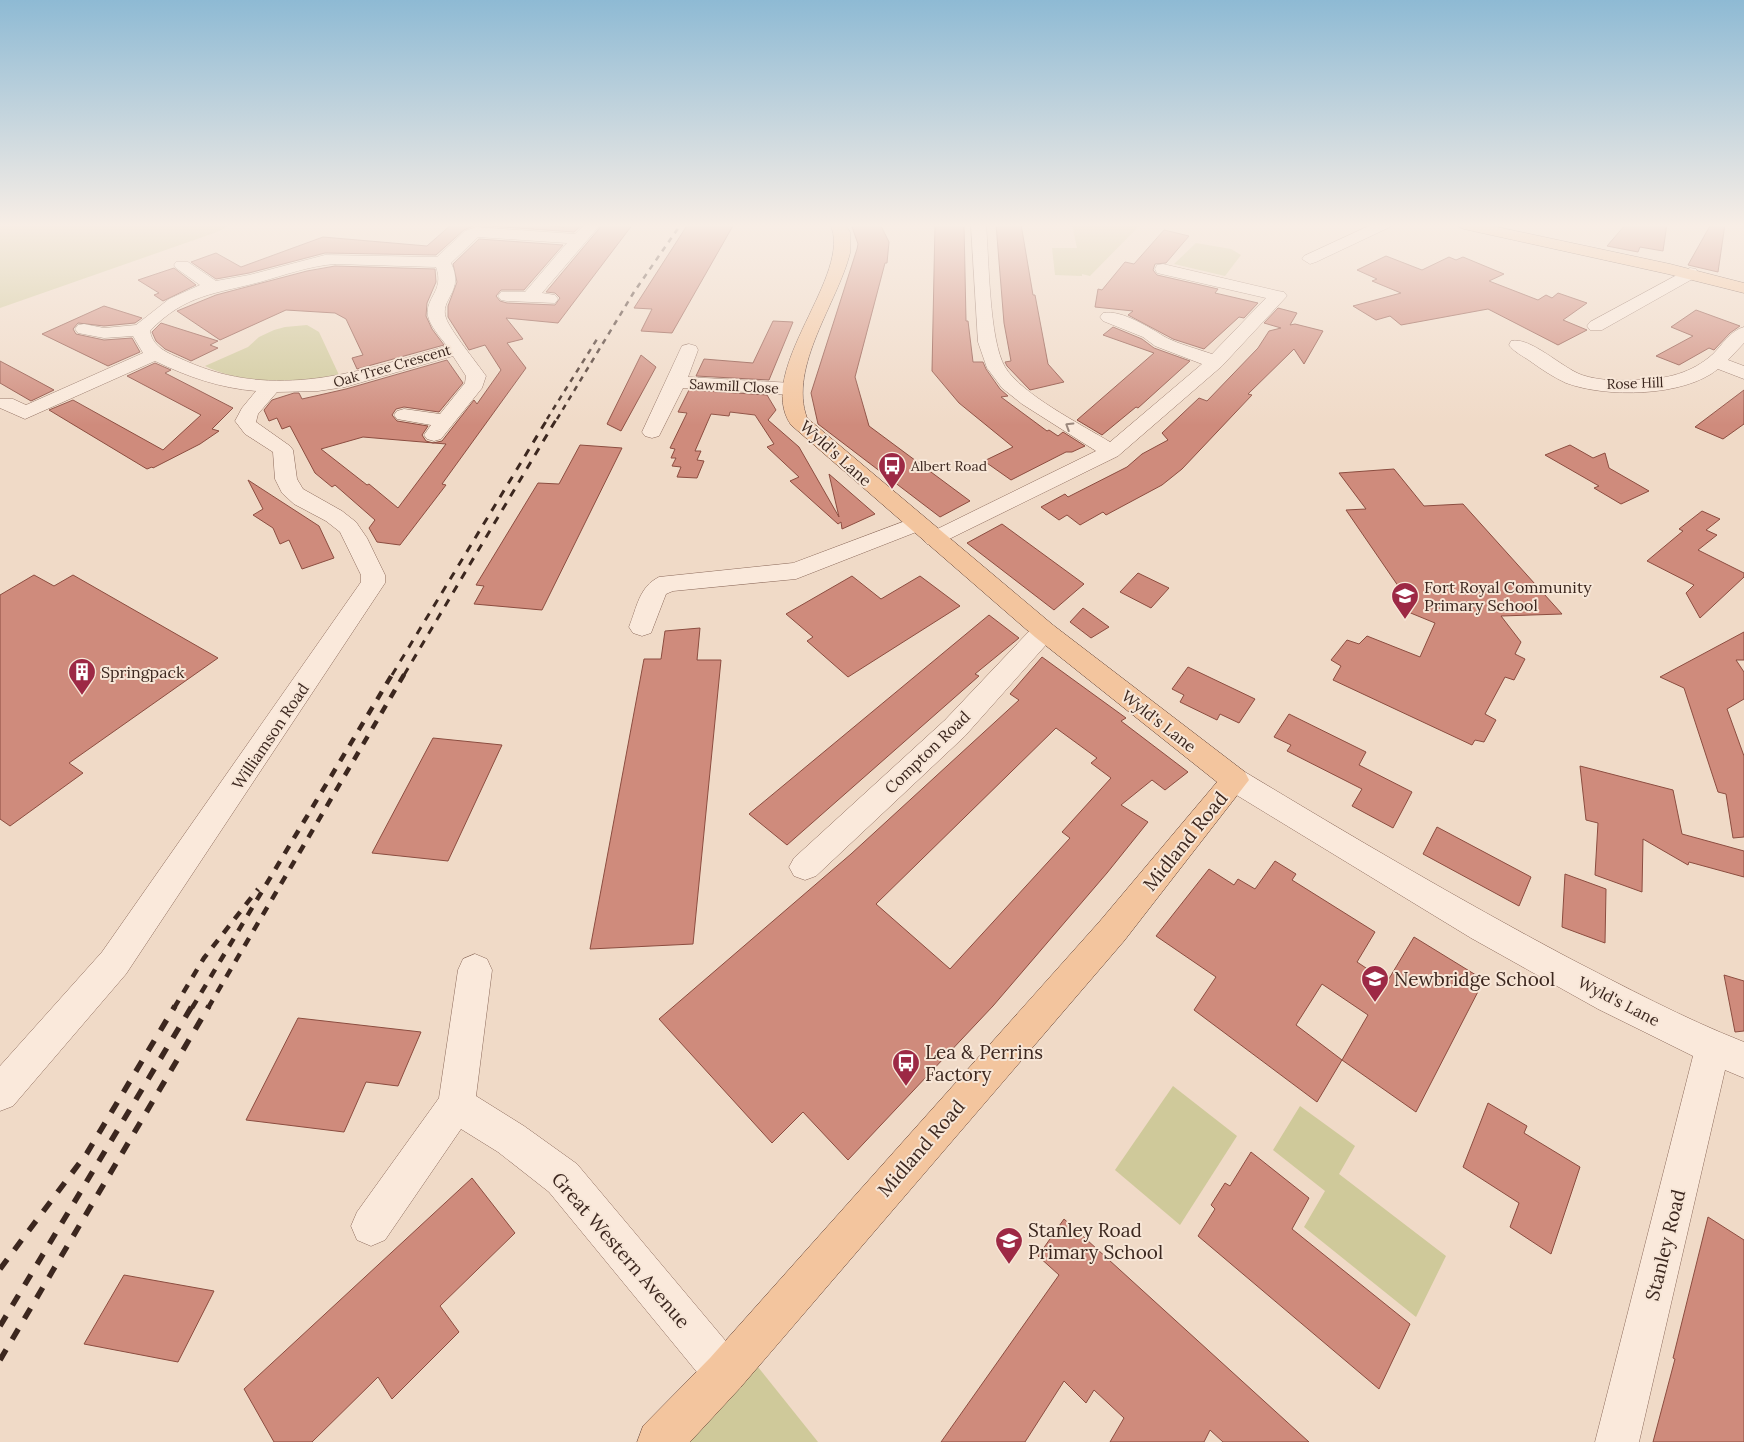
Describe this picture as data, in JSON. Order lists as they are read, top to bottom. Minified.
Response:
{"streets":{"main road":["Wyld's Lane","Midland Road"],"street":["Oak Tree Crescent","Rose Hill","Sawmill Close","Williamson Road","Compton Road","Stanley Road","Great Western Avenue"]},"crossings":[["Oak Tree Crescent","Williamson Road"],["Sawmill Close","Wyld's Lane"],["Wyld's Lane","Compton Road"],["Wyld's Lane","Midland Road"],["Wyld's Lane","Stanley Road"],["Midland Road","Great Western Avenue"]],"places":{"bus stop":["Albert Road","Lea & Perrins Factory"],"school or university":["Fort Royal Community Primary School","Newbridge School","Stanley Road Primary School"],"building":["Springpack"]}}
